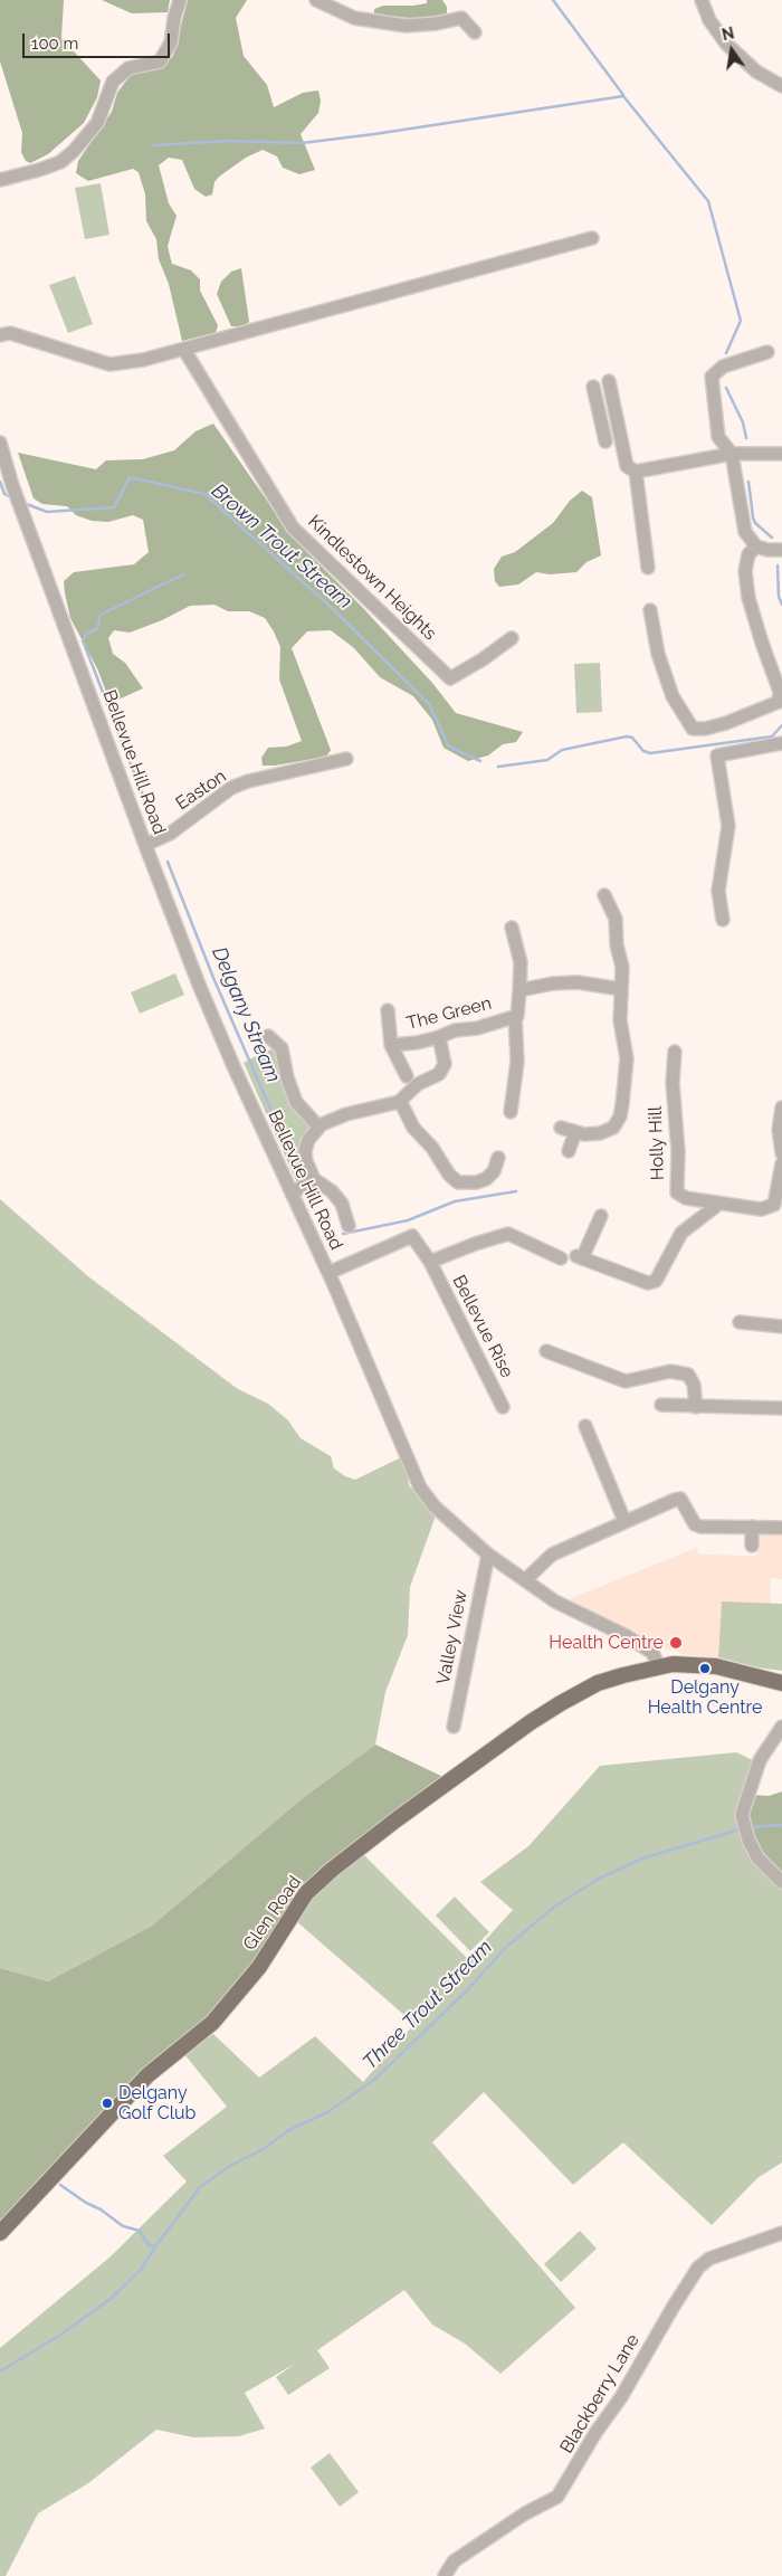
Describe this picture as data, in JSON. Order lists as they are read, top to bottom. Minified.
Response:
{"streets":{"main road":["Glen Road"],"street":["Kindlestown Heights","Bellevue Hill Road","Easton","The Green","Holly Hill","Bellevue Rise","Valley View","Blackberry Lane"]},"crossings":[["Bellevue Hill Road","Easton"],["Bellevue Hill Road","Bellevue Rise"],["Bellevue Hill Road","Valley View"],["Bellevue Hill Road","Glen Road"]],"water":["Brown Trout Stream","Delgany Stream","Three Trout Stream"],"places":["Health Centre","Delgany Health Centre","Delgany Golf Club"],"scale_bar":"100 m","north":"top"}
